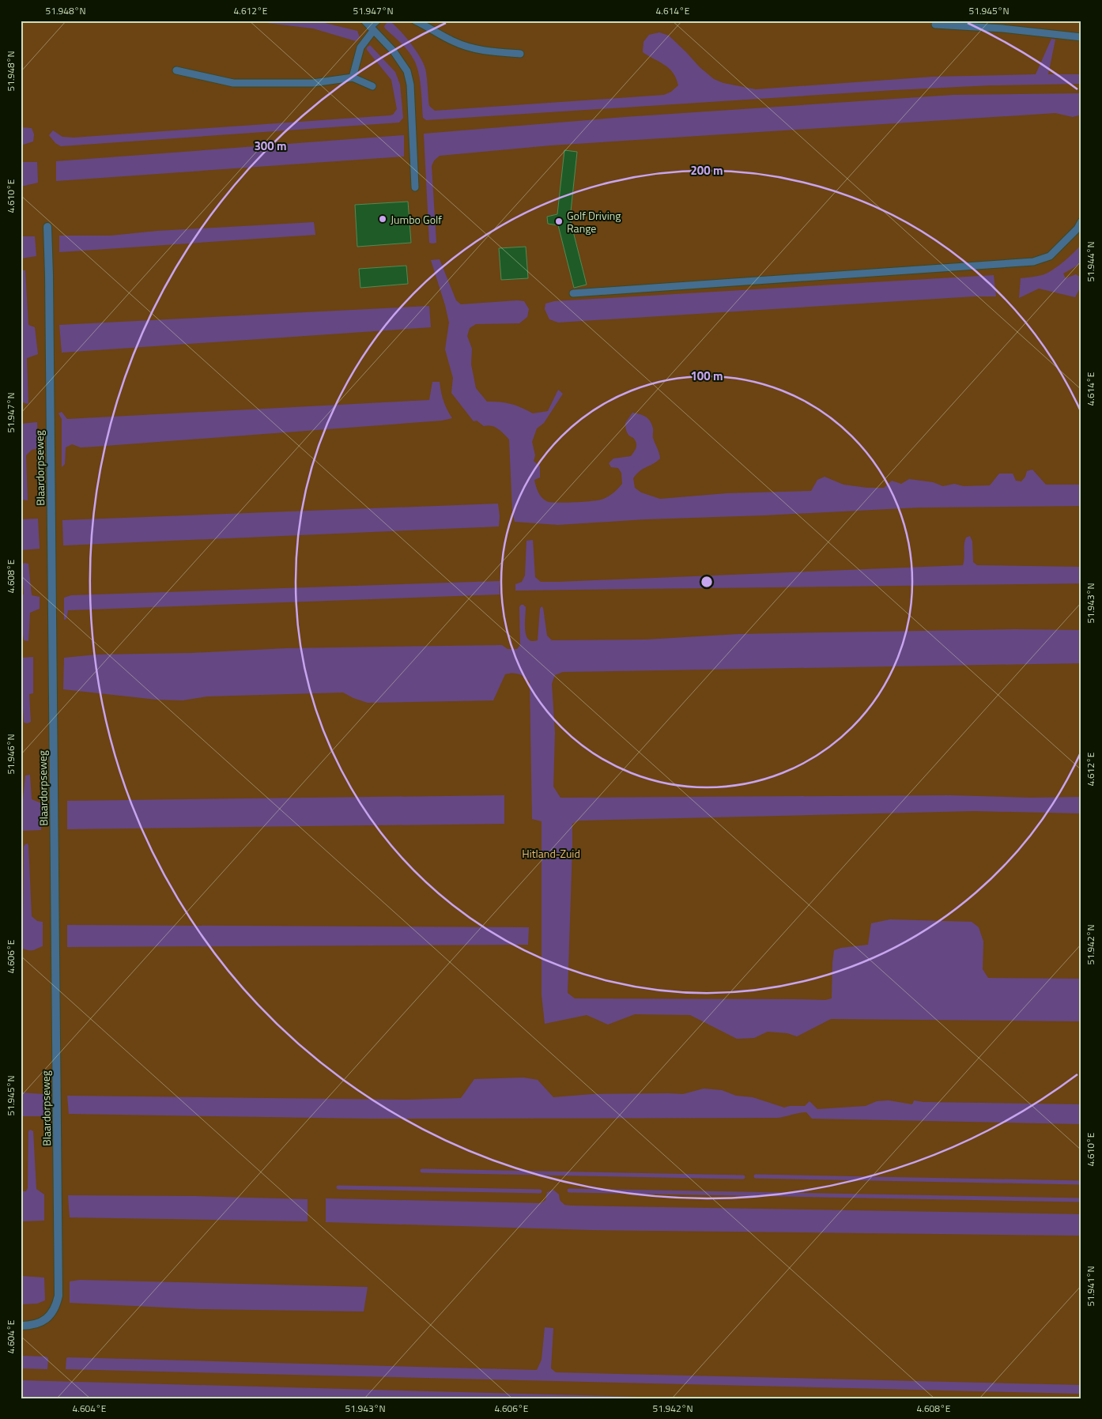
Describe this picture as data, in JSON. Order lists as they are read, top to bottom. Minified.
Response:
{"streets":{"street":["Blaardorpseweg"]},"parks":["Hitland-Zuid"],"places":["Jumbo Golf","Golf Driving Range"],"coordinates":["51.948°N","4.612°E","51.947°N","4.614°E","51.945°N","4.610°E","51.944°N","4.608°E","51.943°N","51.946°N","51.942°N","4.606°E","51.941°N","4.604°E"],"rings":["300 m","200 m","100 m"]}
